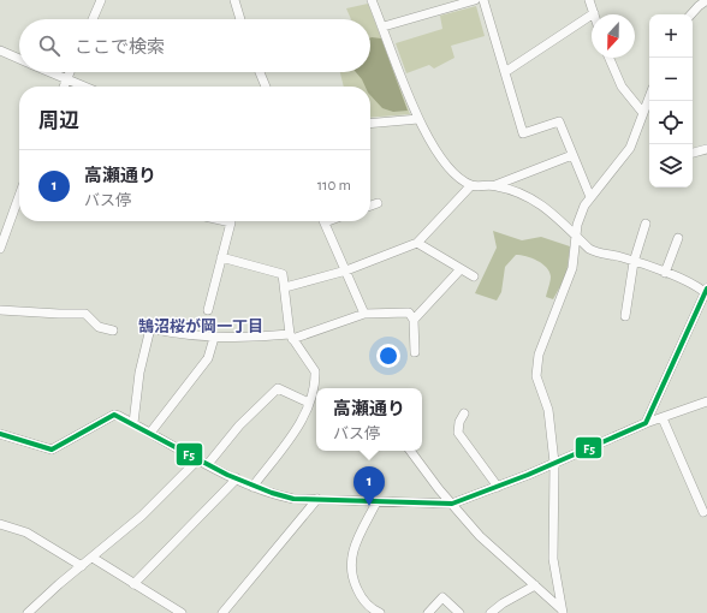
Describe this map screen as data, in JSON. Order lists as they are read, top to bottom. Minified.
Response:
{"districts":["鵠沼桜が岡一丁目"],"lines":["transit line F5"],"north":"bottom","page":{"map_buttons":["+","−"],"search":"ここで検索","heading":"周辺","list":[{"mark":"1","name":"高瀬通り","note":"バス停","value":"110 m"}],"popup":["高瀬通り","バス停"],"pins":"1"}}
